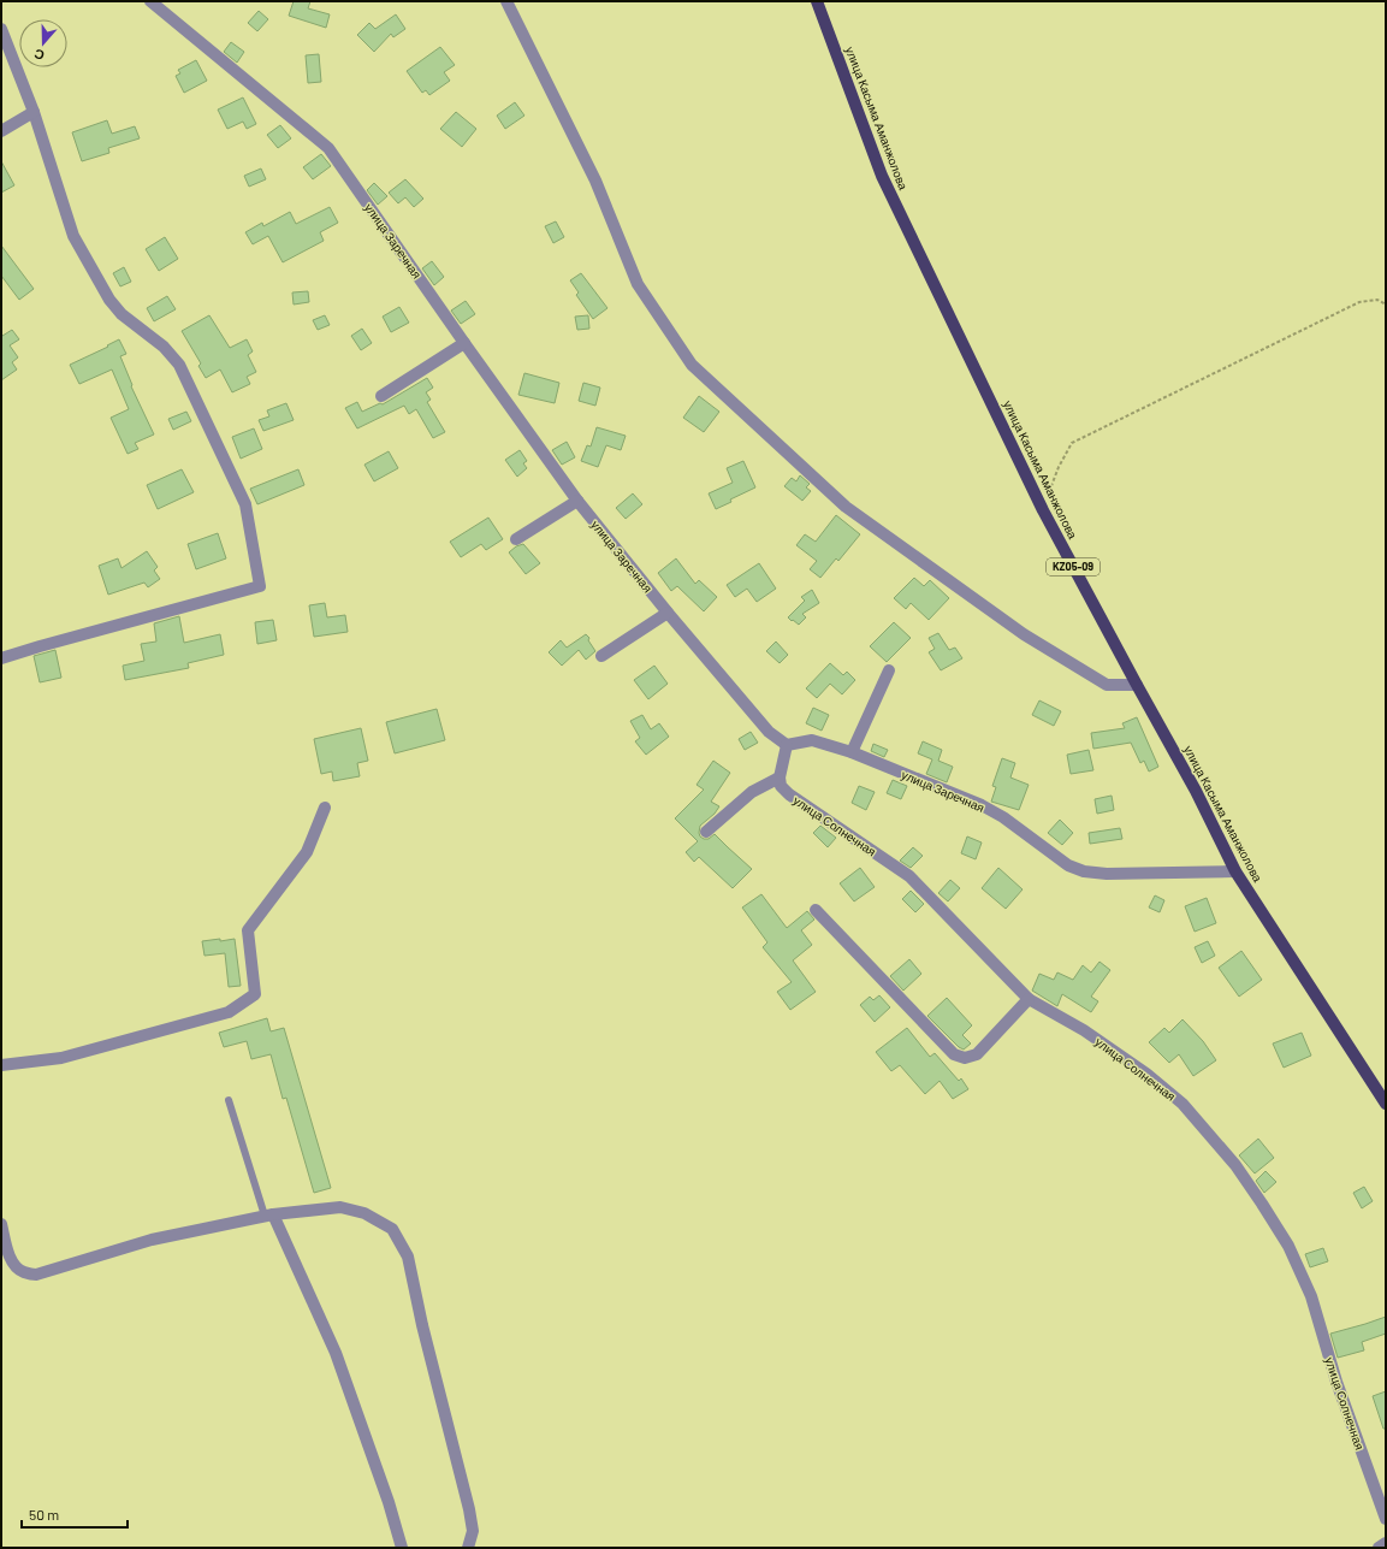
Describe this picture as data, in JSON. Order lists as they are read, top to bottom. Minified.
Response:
{"streets":{"main road":["улица Касыма Аманжолова","KZ05-09"],"street":["улица Заречная","улица Солнечная"]},"crossings":[["улица Касыма Аманжолова","улица Заречная"]],"scale_bar":"50 m","north":"bottom"}
